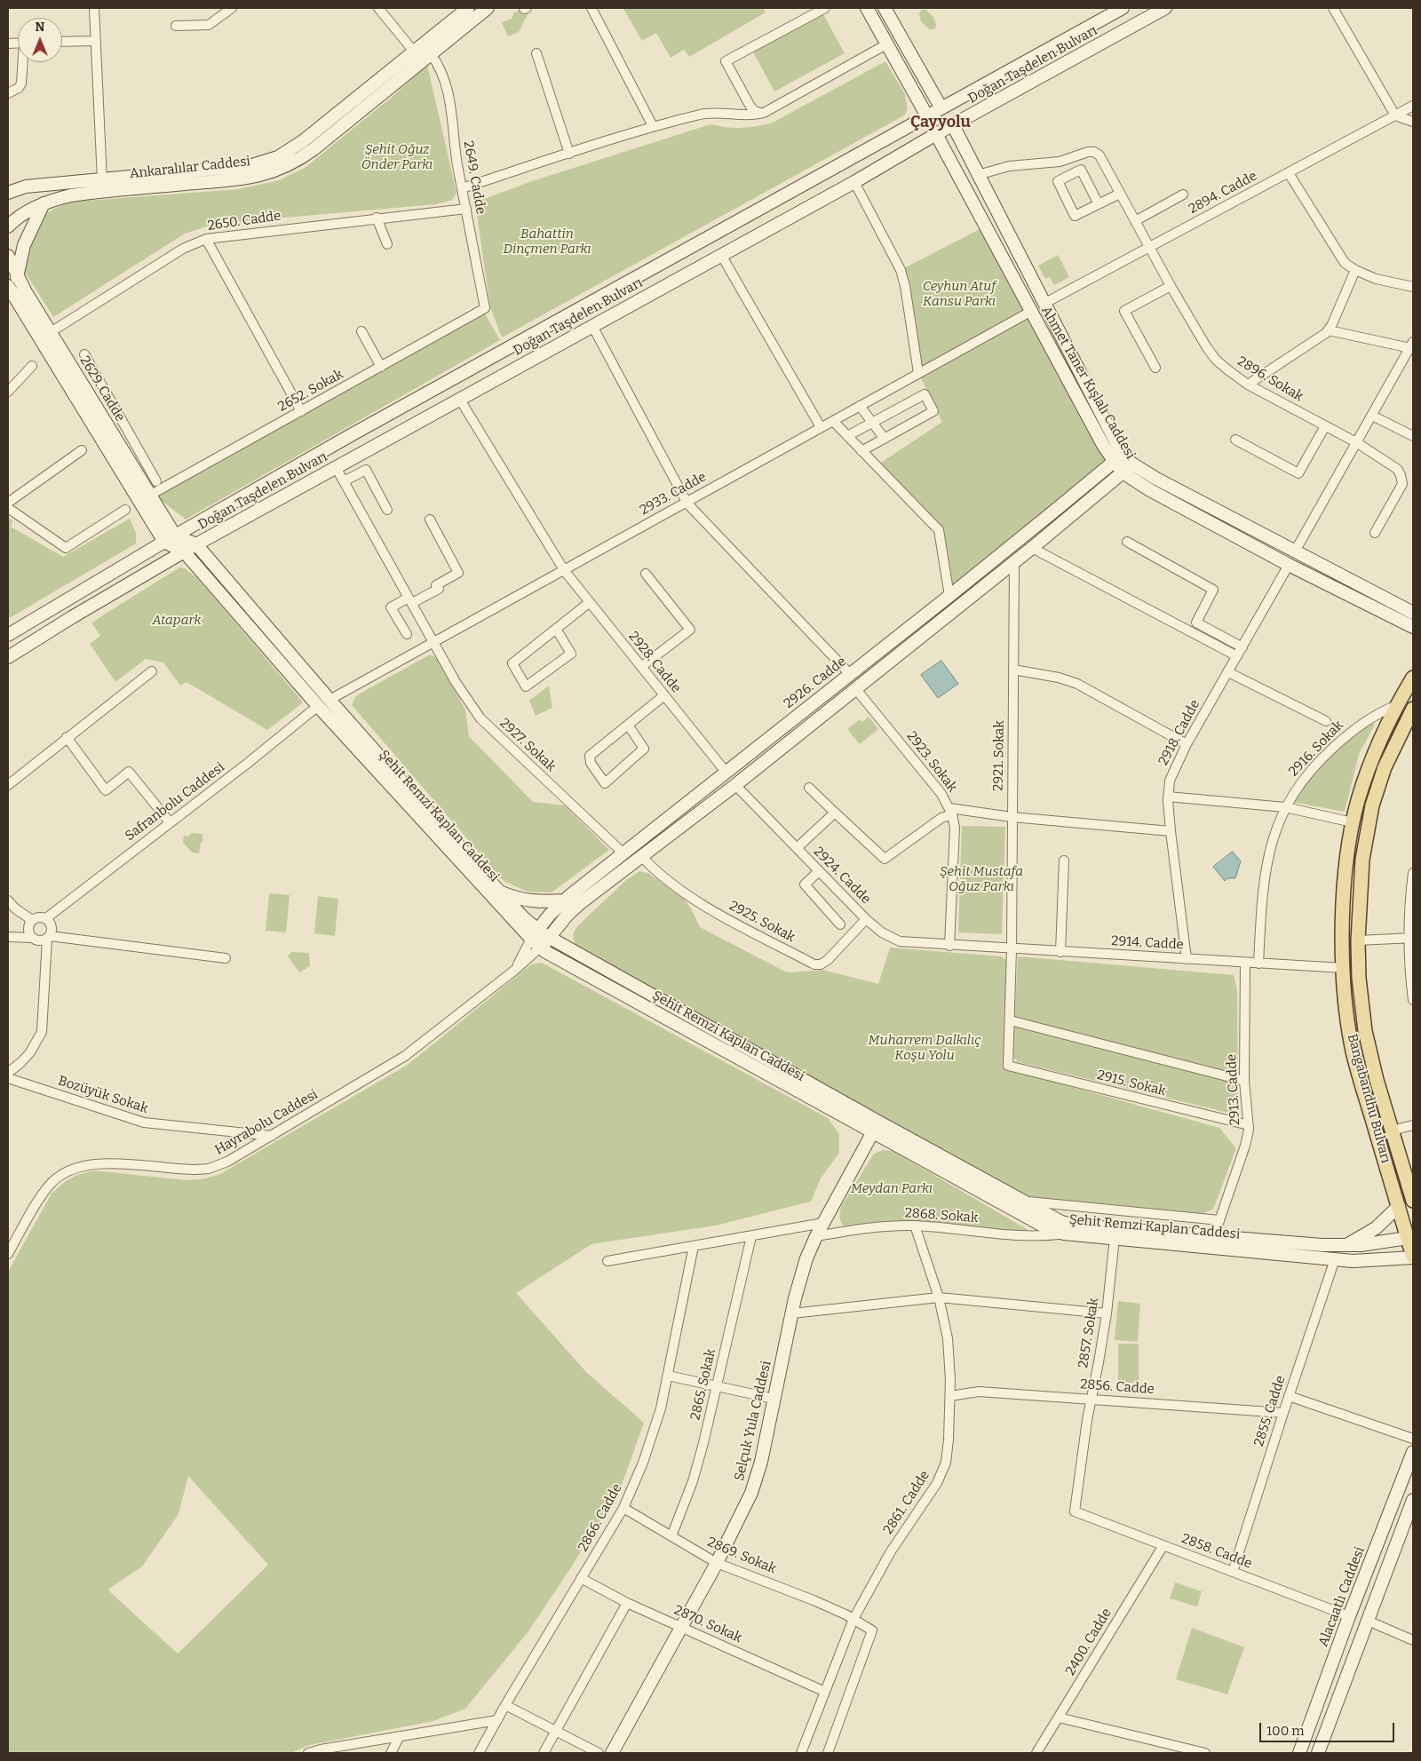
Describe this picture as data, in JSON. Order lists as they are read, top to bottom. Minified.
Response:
{"streets":{"main road":["Doğan Taşdelen Bulvarı","Ankaralılar Caddesi","Ahmet Taner Kışlalı Caddesi","2629. Cadde","2926. Cadde","Şehit Remzi Kaplan Caddesi","Bangabandhu Bulvarı","Selçuk Yula Caddesi","Alacaatlı Caddesi"],"street":["2649. Cadde","2894. Cadde","2650. Cadde","2896. Sokak","2652. Sokak","2933. Cadde","2928. Cadde","2918. Cadde","2927. Sokak","2916. Sokak","2921. Sokak","2923. Sokak","Safranbolu Caddesi","2924. Cadde","2925. Sokak","2914. Cadde","2915. Sokak","2913. Cadde","Bozüyük Sokak","Hayrabolu Caddesi","2868. Sokak","2857. Sokak","2865. Sokak","2856. Cadde","2855. Cadde","2861. Cadde","2866. Cadde","2858. Cadde","2869. Sokak","2870. Sokak","2400. Cadde"]},"crossings":[["Doğan Taşdelen Bulvarı","Ahmet Taner Kışlalı Caddesi"],["Doğan Taşdelen Bulvarı","2629. Cadde"],["Doğan Taşdelen Bulvarı","2928. Cadde"],["Doğan Taşdelen Bulvarı","2927. Sokak"],["Doğan Taşdelen Bulvarı","Şehit Remzi Kaplan Caddesi"],["Ankaralılar Caddesi","2649. Cadde"],["2649. Cadde","2650. Cadde"],["2649. Cadde","2652. Sokak"],["2894. Cadde","2896. Sokak"],["2894. Cadde","Ahmet Taner Kışlalı Caddesi"],["2650. Cadde","2629. Cadde"],["2896. Sokak","Ahmet Taner Kışlalı Caddesi"],["Ahmet Taner Kışlalı Caddesi","2933. Cadde"],["Ahmet Taner Kışlalı Caddesi","2926. Cadde"],["Ahmet Taner Kışlalı Caddesi","2918. Cadde"],["2629. Cadde","2652. Sokak"],["2933. Cadde","2928. Cadde"],["2933. Cadde","2927. Sokak"],["2933. Cadde","Şehit Remzi Kaplan Caddesi"],["2928. Cadde","2926. Cadde"],["2926. Cadde","2927. Sokak"],["2926. Cadde","Şehit Remzi Kaplan Caddesi"],["2926. Cadde","Hayrabolu Caddesi"],["2918. Cadde","2914. Cadde"],["2916. Sokak","2914. Cadde"],["2916. Sokak","Bangabandhu Bulvarı"],["2921. Sokak","2914. Cadde"],["2921. Sokak","2915. Sokak"],["2923. Sokak","2924. Cadde"],["2923. Sokak","2914. Cadde"],["Safranbolu Caddesi","Şehit Remzi Kaplan Caddesi"],["Şehit Remzi Kaplan Caddesi","2913. Cadde"],["Şehit Remzi Kaplan Caddesi","Bangabandhu Bulvarı"],["Şehit Remzi Kaplan Caddesi","Hayrabolu Caddesi"],["Şehit Remzi Kaplan Caddesi","2868. Sokak"],["Şehit Remzi Kaplan Caddesi","2857. Sokak"],["Şehit Remzi Kaplan Caddesi","2855. Cadde"],["Şehit Remzi Kaplan Caddesi","Selçuk Yula Caddesi"],["2924. Cadde","2925. Sokak"],["2924. Cadde","2914. Cadde"],["2914. Cadde","2913. Cadde"],["2914. Cadde","Bangabandhu Bulvarı"],["2915. Sokak","2913. Cadde"],["Bozüyük Sokak","Hayrabolu Caddesi"],["2868. Sokak","Selçuk Yula Caddesi"],["2868. Sokak","2861. Cadde"],["2857. Sokak","2856. Cadde"],["2857. Sokak","2858. Cadde"],["2865. Sokak","2869. Sokak"],["2856. Cadde","2855. Cadde"],["2856. Cadde","2861. Cadde"],["2855. Cadde","2858. Cadde"],["Selçuk Yula Caddesi","2869. Sokak"],["Selçuk Yula Caddesi","2870. Sokak"],["2861. Cadde","2869. Sokak"],["2861. Cadde","2870. Sokak"],["2866. Cadde","2869. Sokak"],["2866. Cadde","2870. Sokak"],["2858. Cadde","Alacaatlı Caddesi"],["2858. Cadde","2400. Cadde"]],"districts":["Çayyolu"],"parks":["Şehit Oğuz Önder Parkı","Bahattin Dinçmen Parkı","Ceyhun Atuf Kansu Parkı","Atapark","Şehit Mustafa Oğuz Parkı","Muharrem Dalkılıç Koşu Yolu","Meydan Parkı"],"scale_bar":"100 m","north":"top"}
